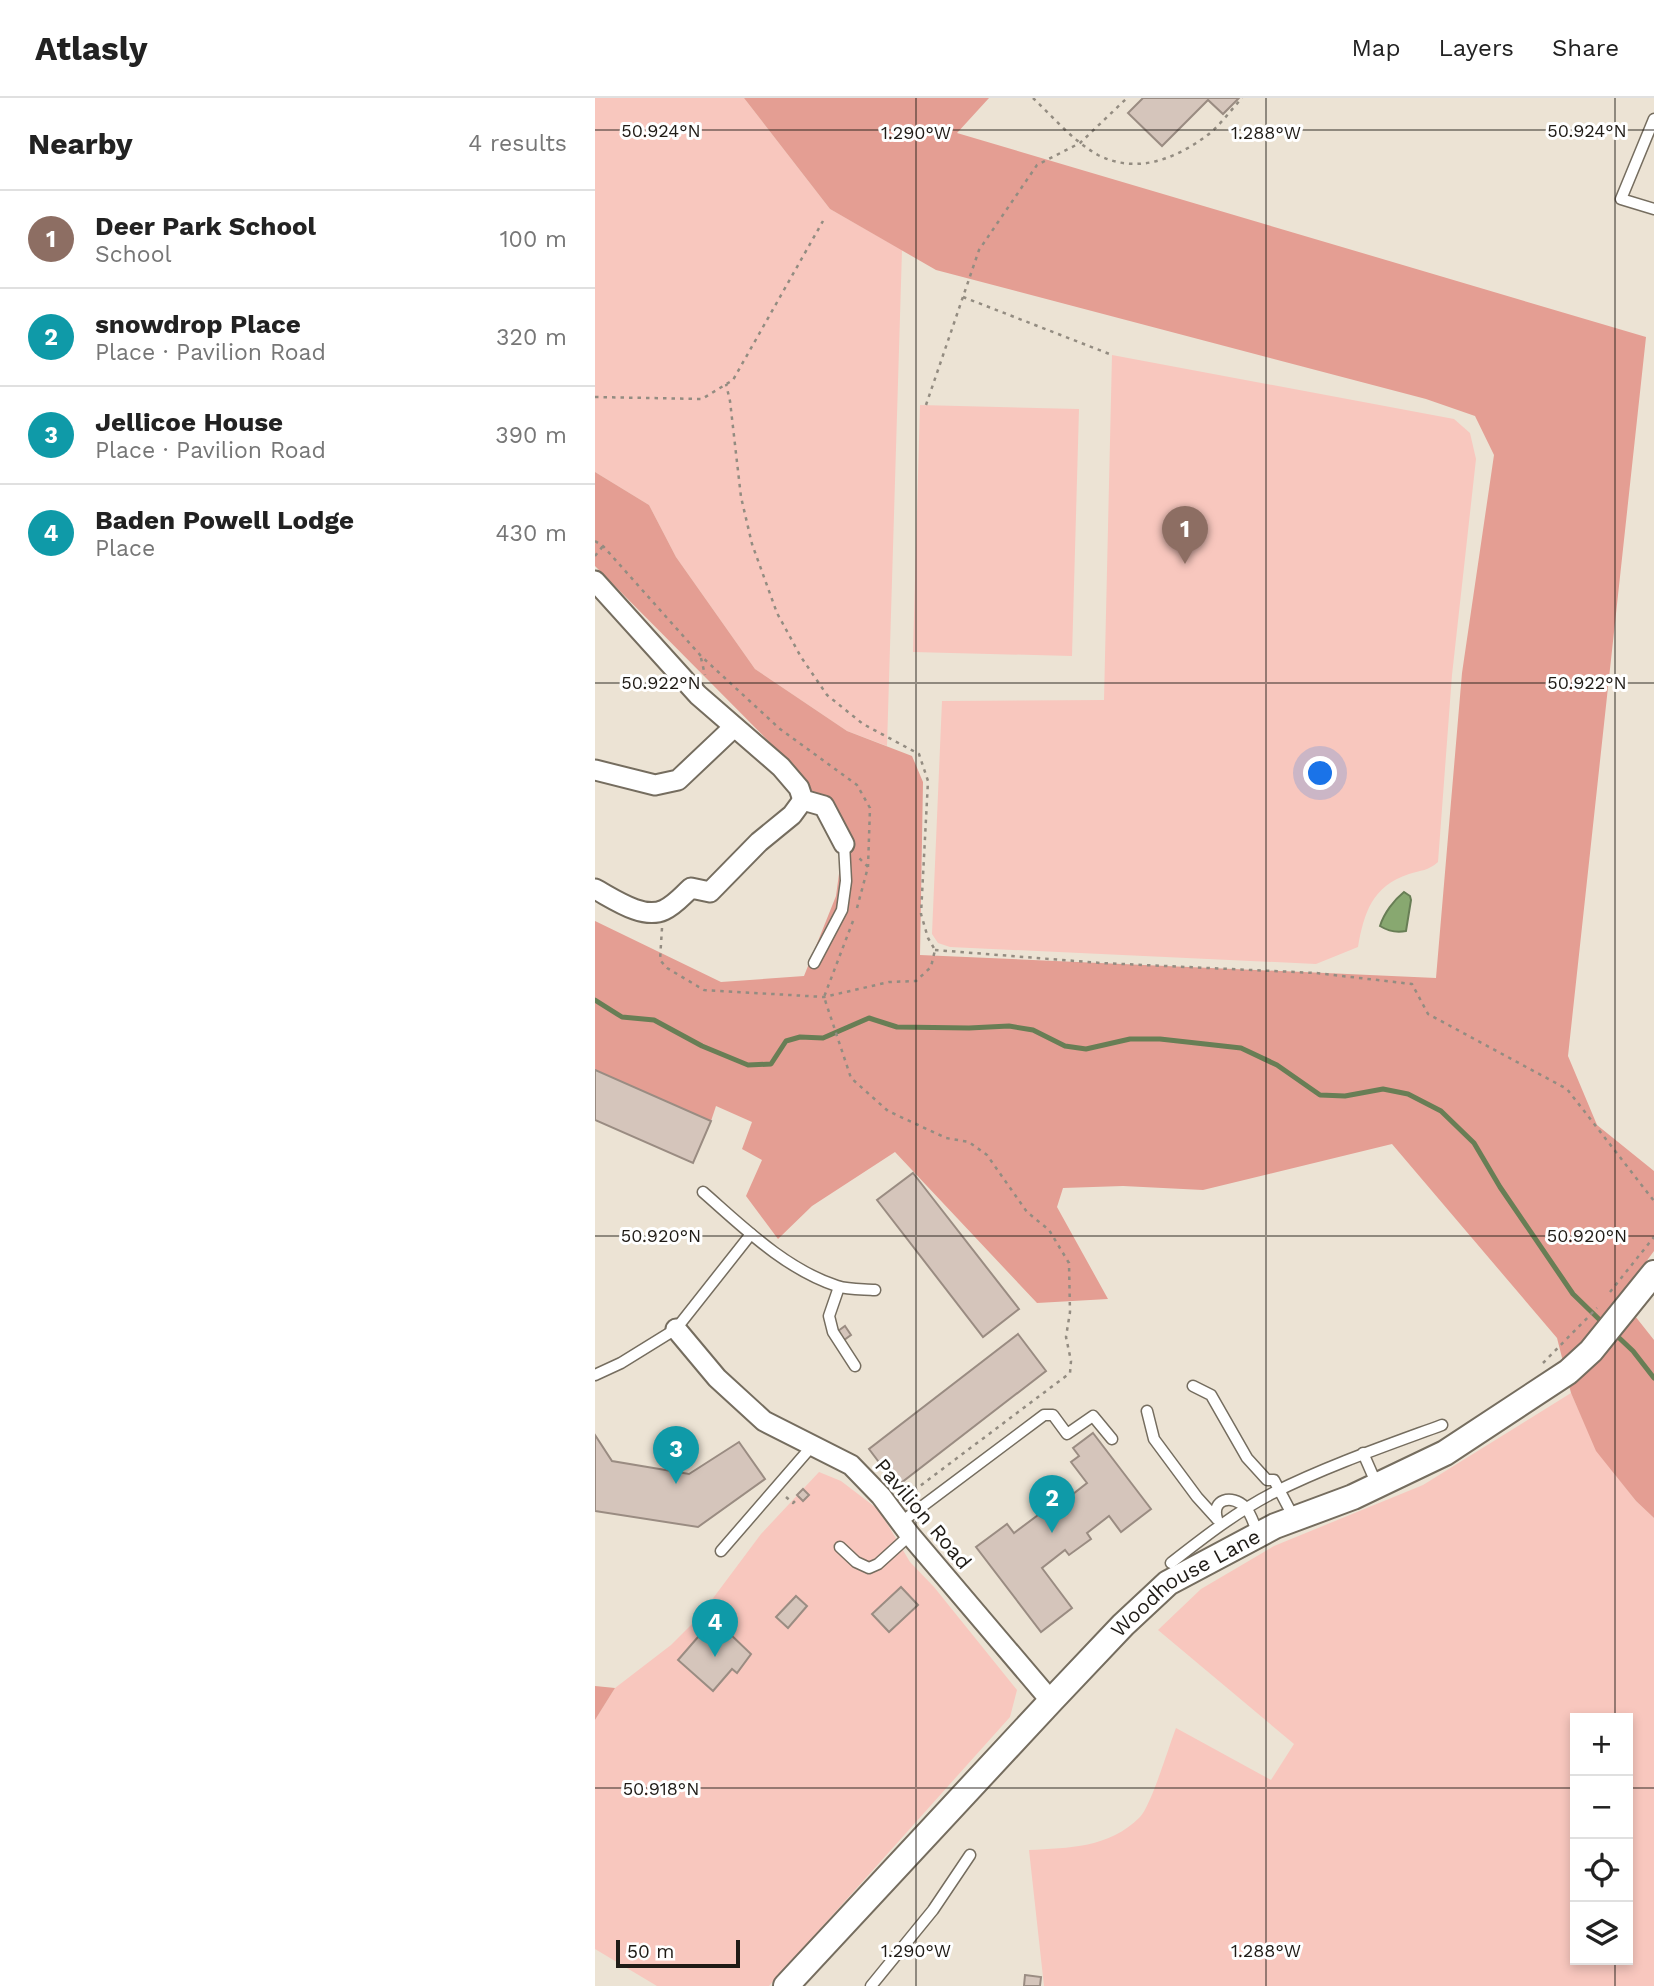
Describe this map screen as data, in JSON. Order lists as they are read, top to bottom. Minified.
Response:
{"streets":{"street":["Pavilion Road","Woodhouse Lane"]},"crossings":[["Pavilion Road","Woodhouse Lane"]],"scale_bar":"50 m","page":{"header":"Atlasly","nav":["Map","Layers","Share"],"heading":["Nearby","4 results"],"list":[{"mark":"1","name":"Deer Park School","note":"School","value":"100 m"},{"mark":"2","name":"snowdrop Place","note":"Place · Pavilion Road","value":"320 m"},{"mark":"3","name":"Jellicoe House","note":"Place · Pavilion Road","value":"390 m"},{"mark":"4","name":"Baden Powell Lodge","note":"Place","value":"430 m"}],"pins":["1","3","2","4"],"map_buttons":["+","−"],"scale":"50 m"},"coordinates":["50.924°N","1.290°W","1.288°W","50.922°N","50.920°N","50.918°N"]}
